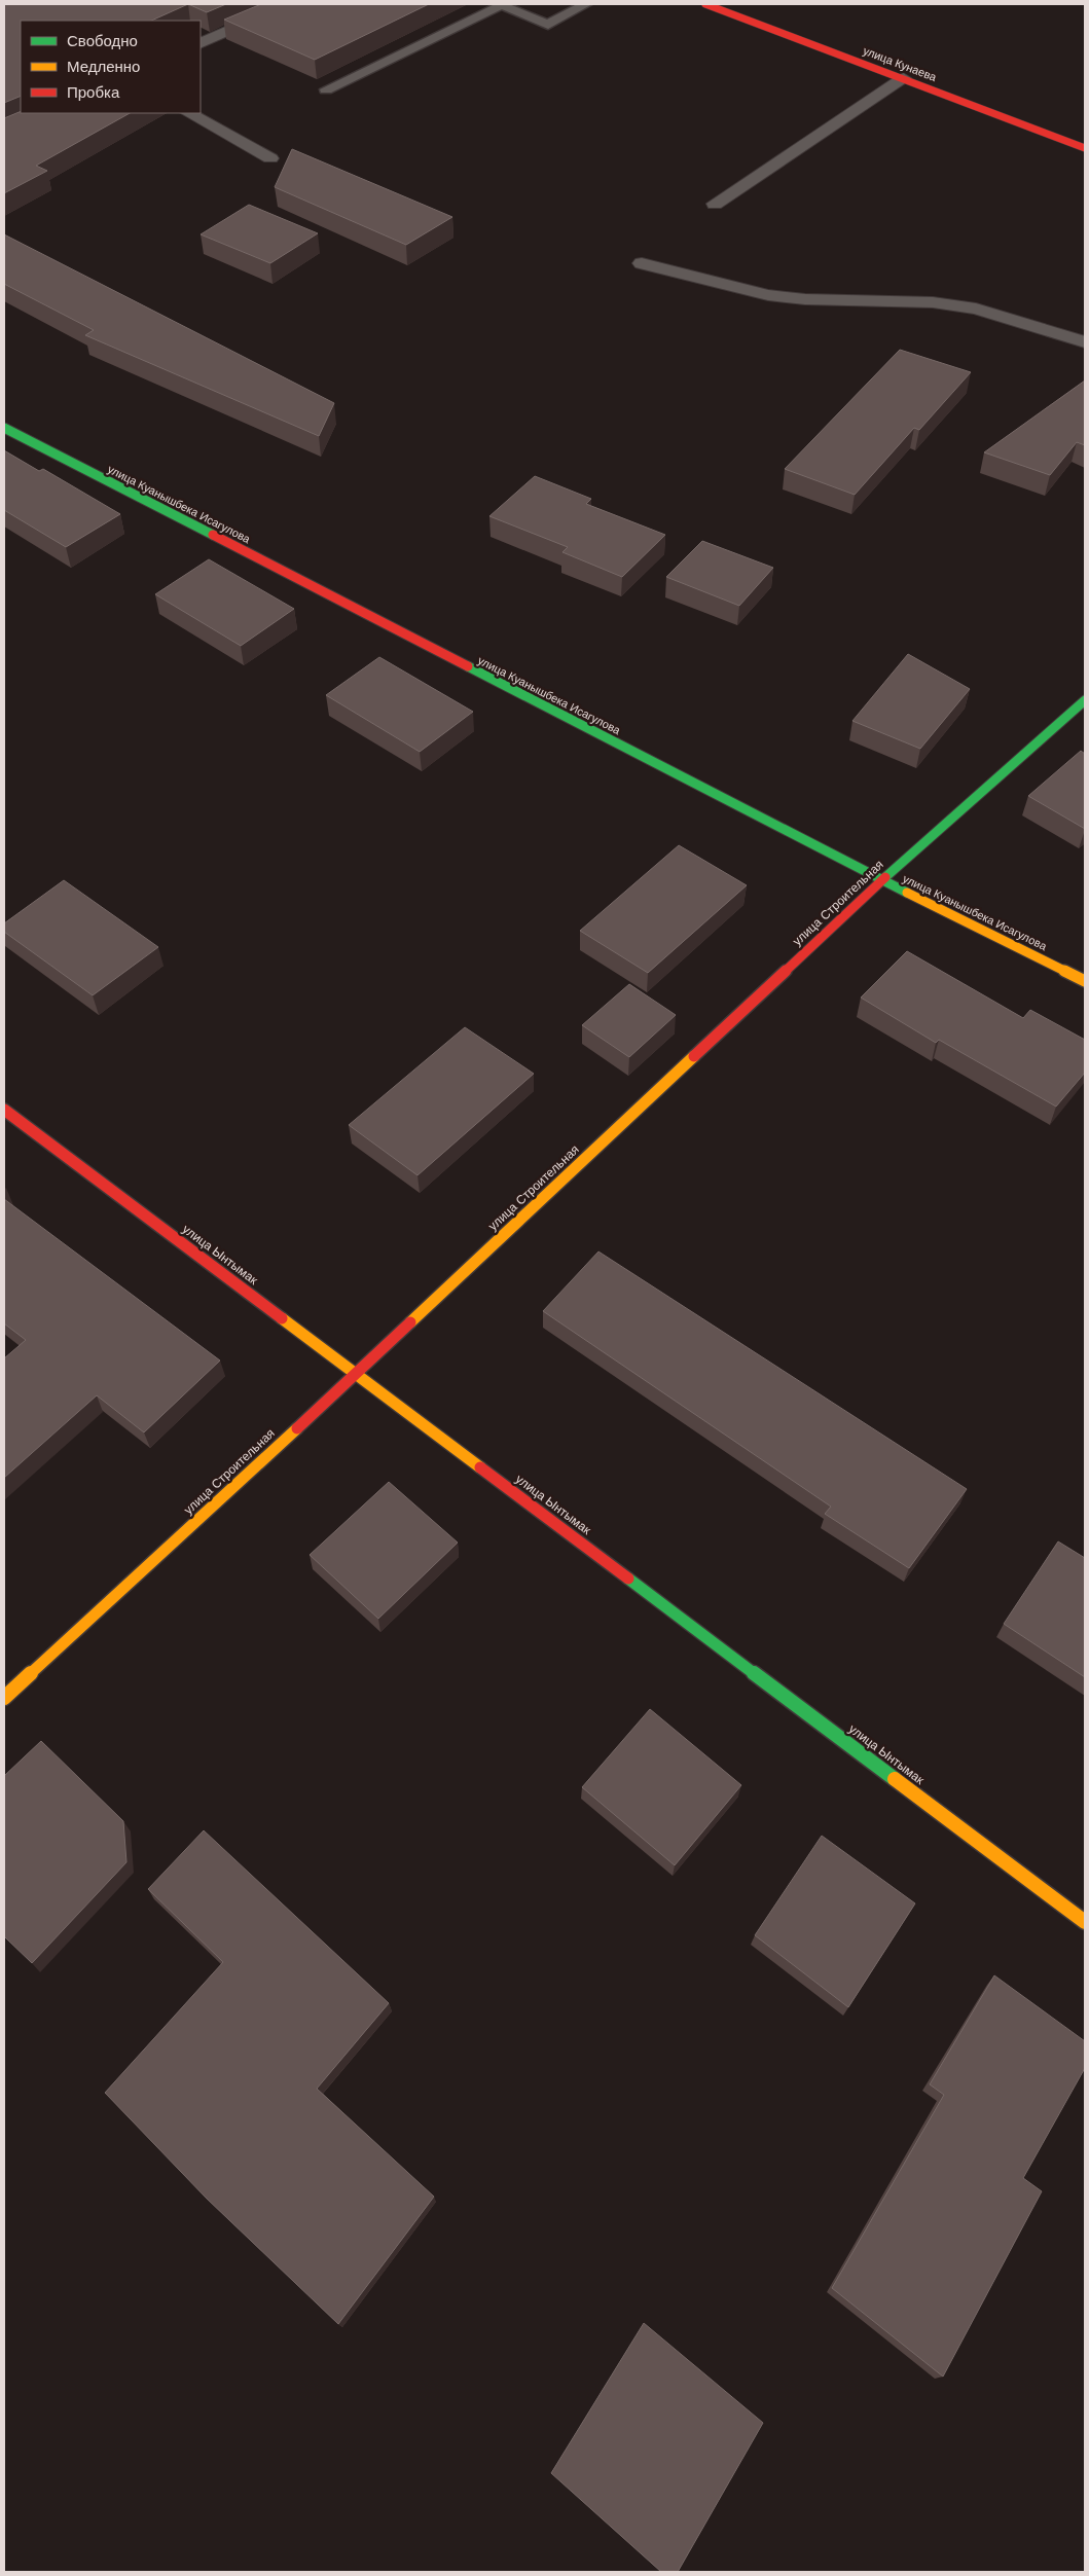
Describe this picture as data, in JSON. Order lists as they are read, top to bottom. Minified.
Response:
{"streets":{"street":["улица Кунаева","улица Куанышбека Исагулова","улица Строительная","улица Ынтымак"]},"crossings":[["улица Куанышбека Исагулова","улица Строительная"],["улица Строительная","улица Ынтымак"]],"legend":["Свободно","Медленно","Пробка"]}
